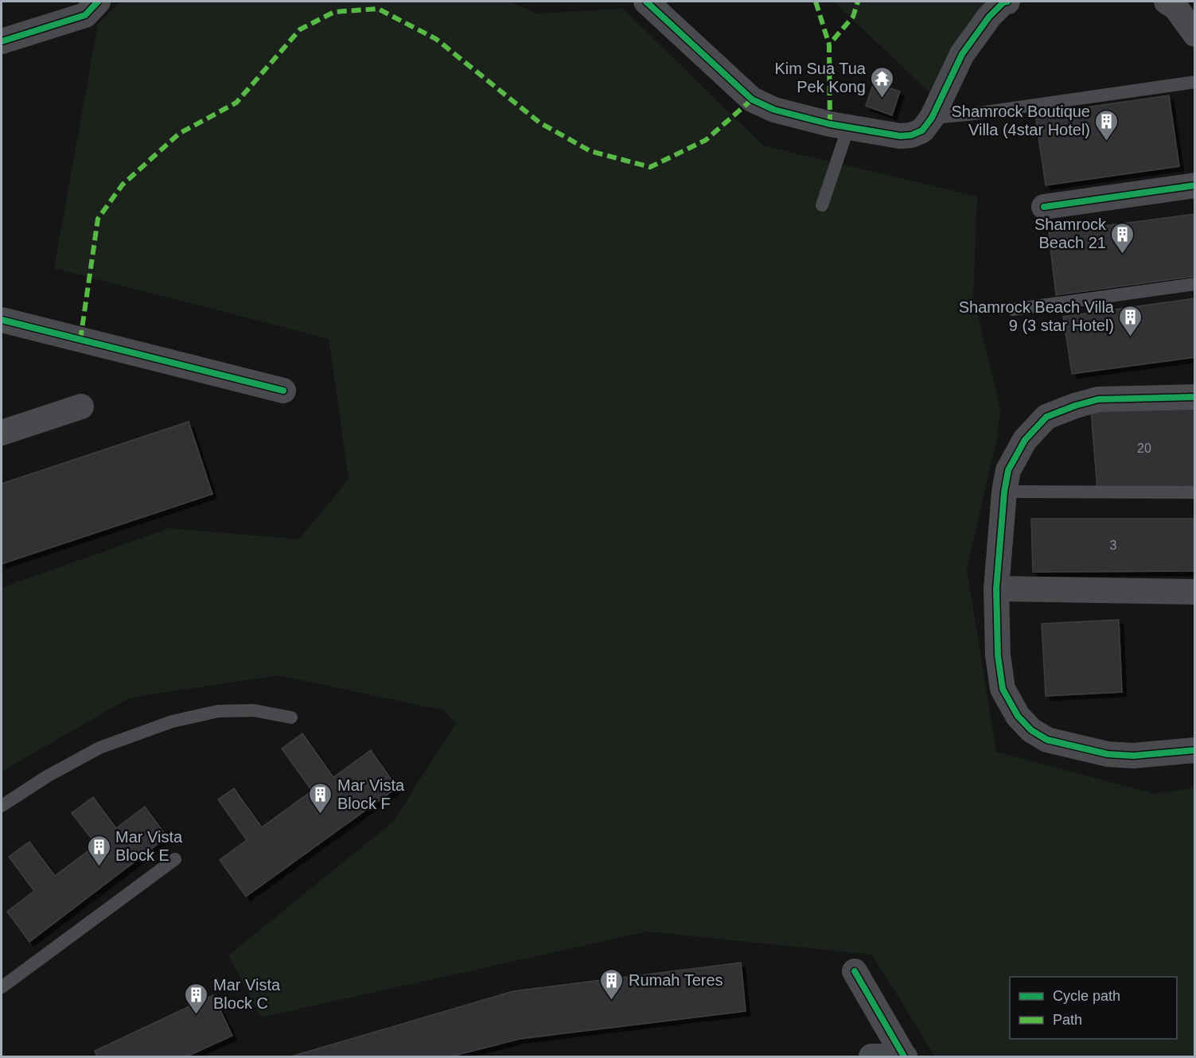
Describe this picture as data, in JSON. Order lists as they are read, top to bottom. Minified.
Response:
{"places":{"temple":["Kim Sua Tua Pek Kong"],"building":["Shamrock Boutique Villa (4star Hotel)","Shamrock Beach 21","Shamrock Beach Villa 9 (3 star Hotel)","Mar Vista Block F","Mar Vista Block E","Rumah Teres","Mar Vista Block C"]},"house_numbers":["20","3"],"legend":["Cycle path","Path"]}
